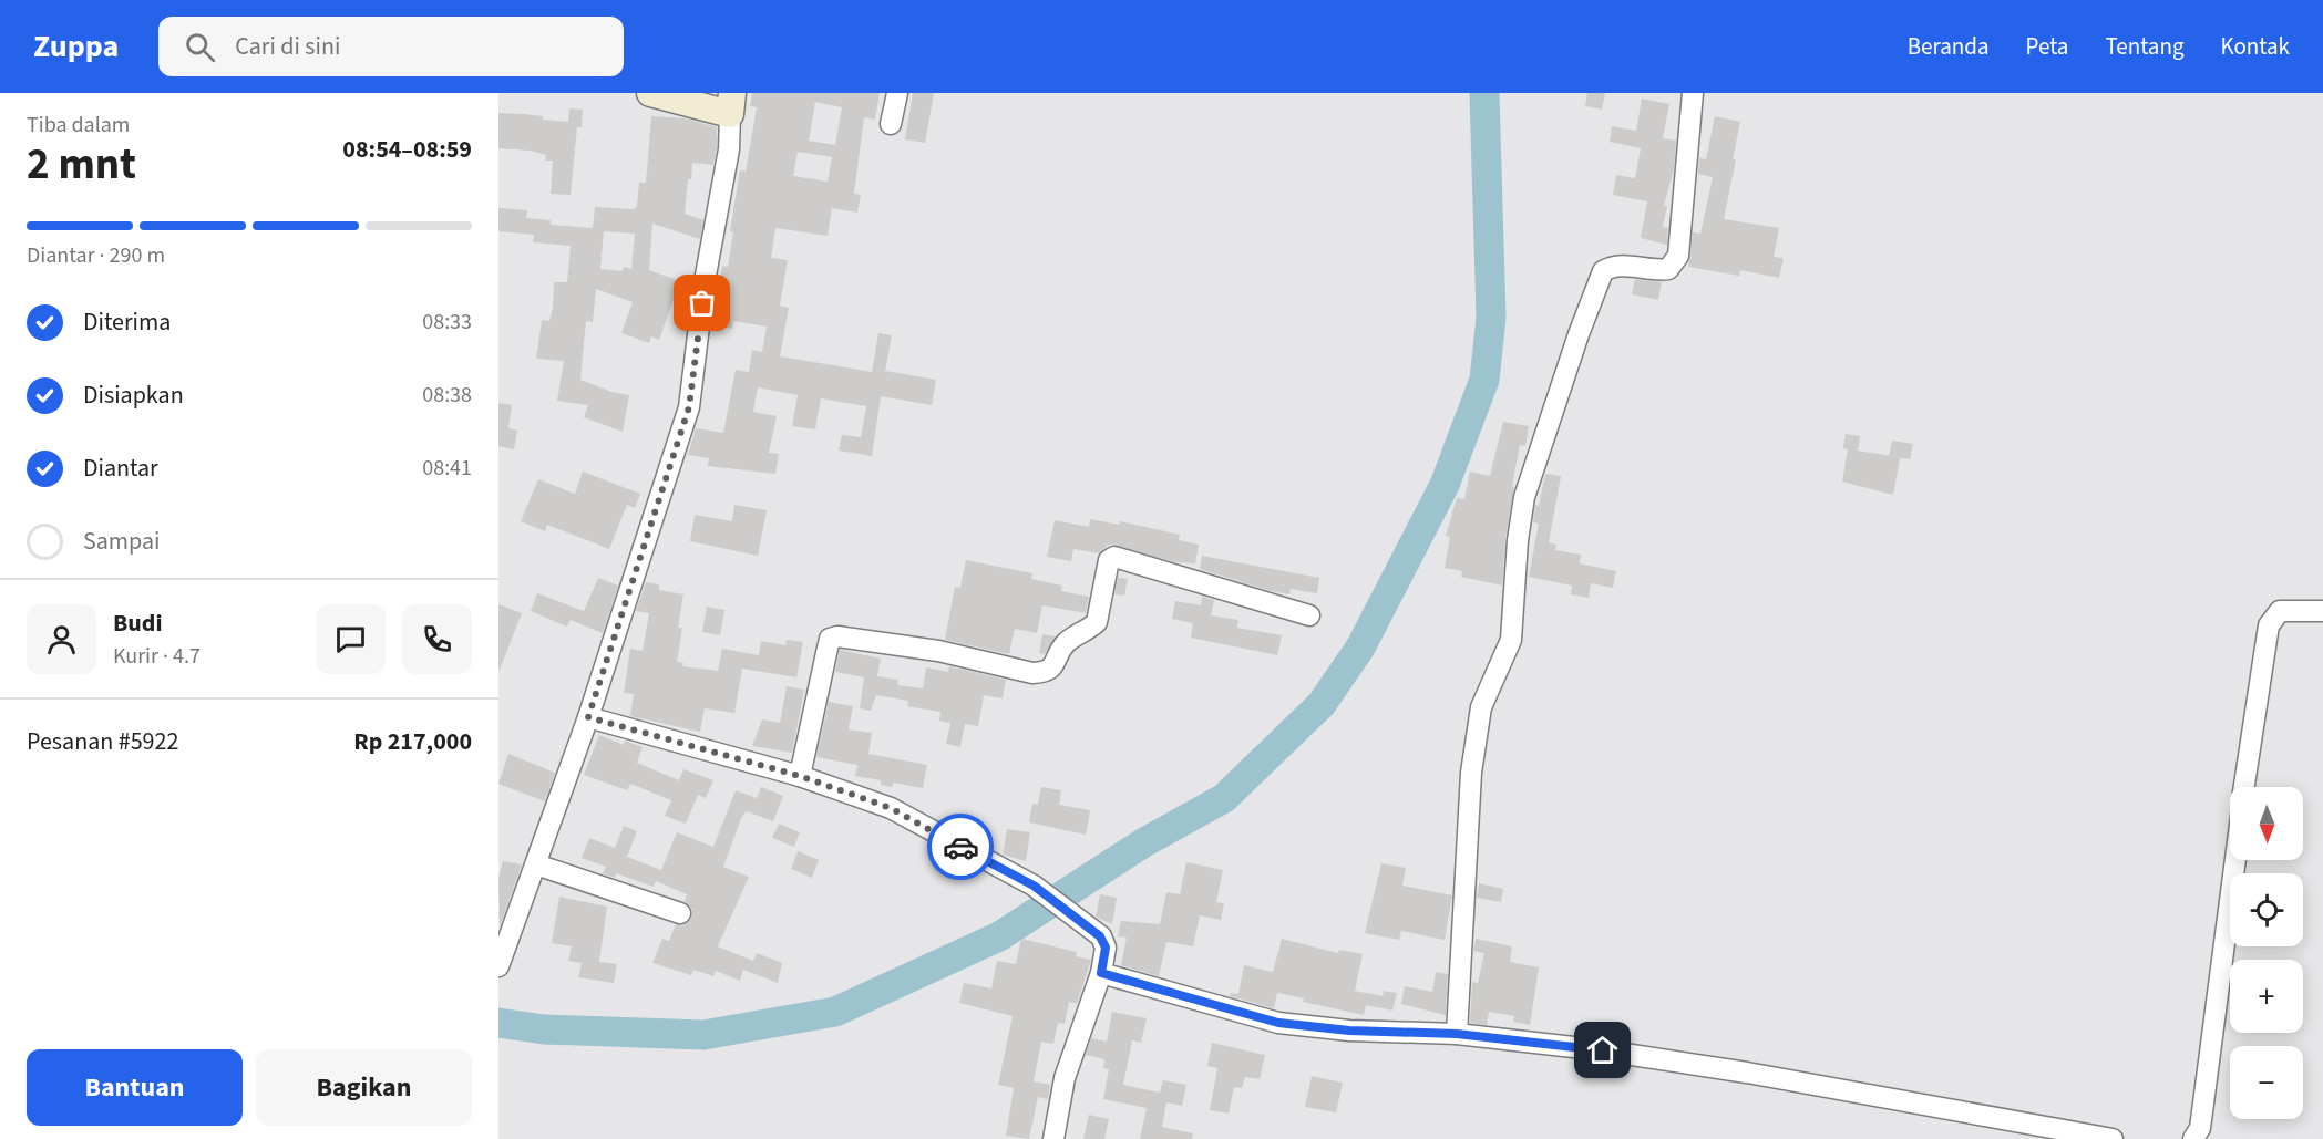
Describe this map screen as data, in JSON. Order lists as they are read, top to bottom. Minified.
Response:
{"north":"bottom","page":{"header":"Zuppa","search":"Cari di sini","nav":["Beranda","Peta","Tentang","Kontak"],"heading":["2 mnt","Tiba dalam","08:54–08:59"],"panel":["Budi","Kurir · 4.7","Pesanan #5922","Rp 217,000"],"bar":"Diantar · 290 m","list":[["Diterima","08:33"],["Disiapkan","08:38"],["Diantar","08:41"],"Sampai"],"map_buttons":["+","−"],"buttons":["Bantuan","Bagikan"]}}
